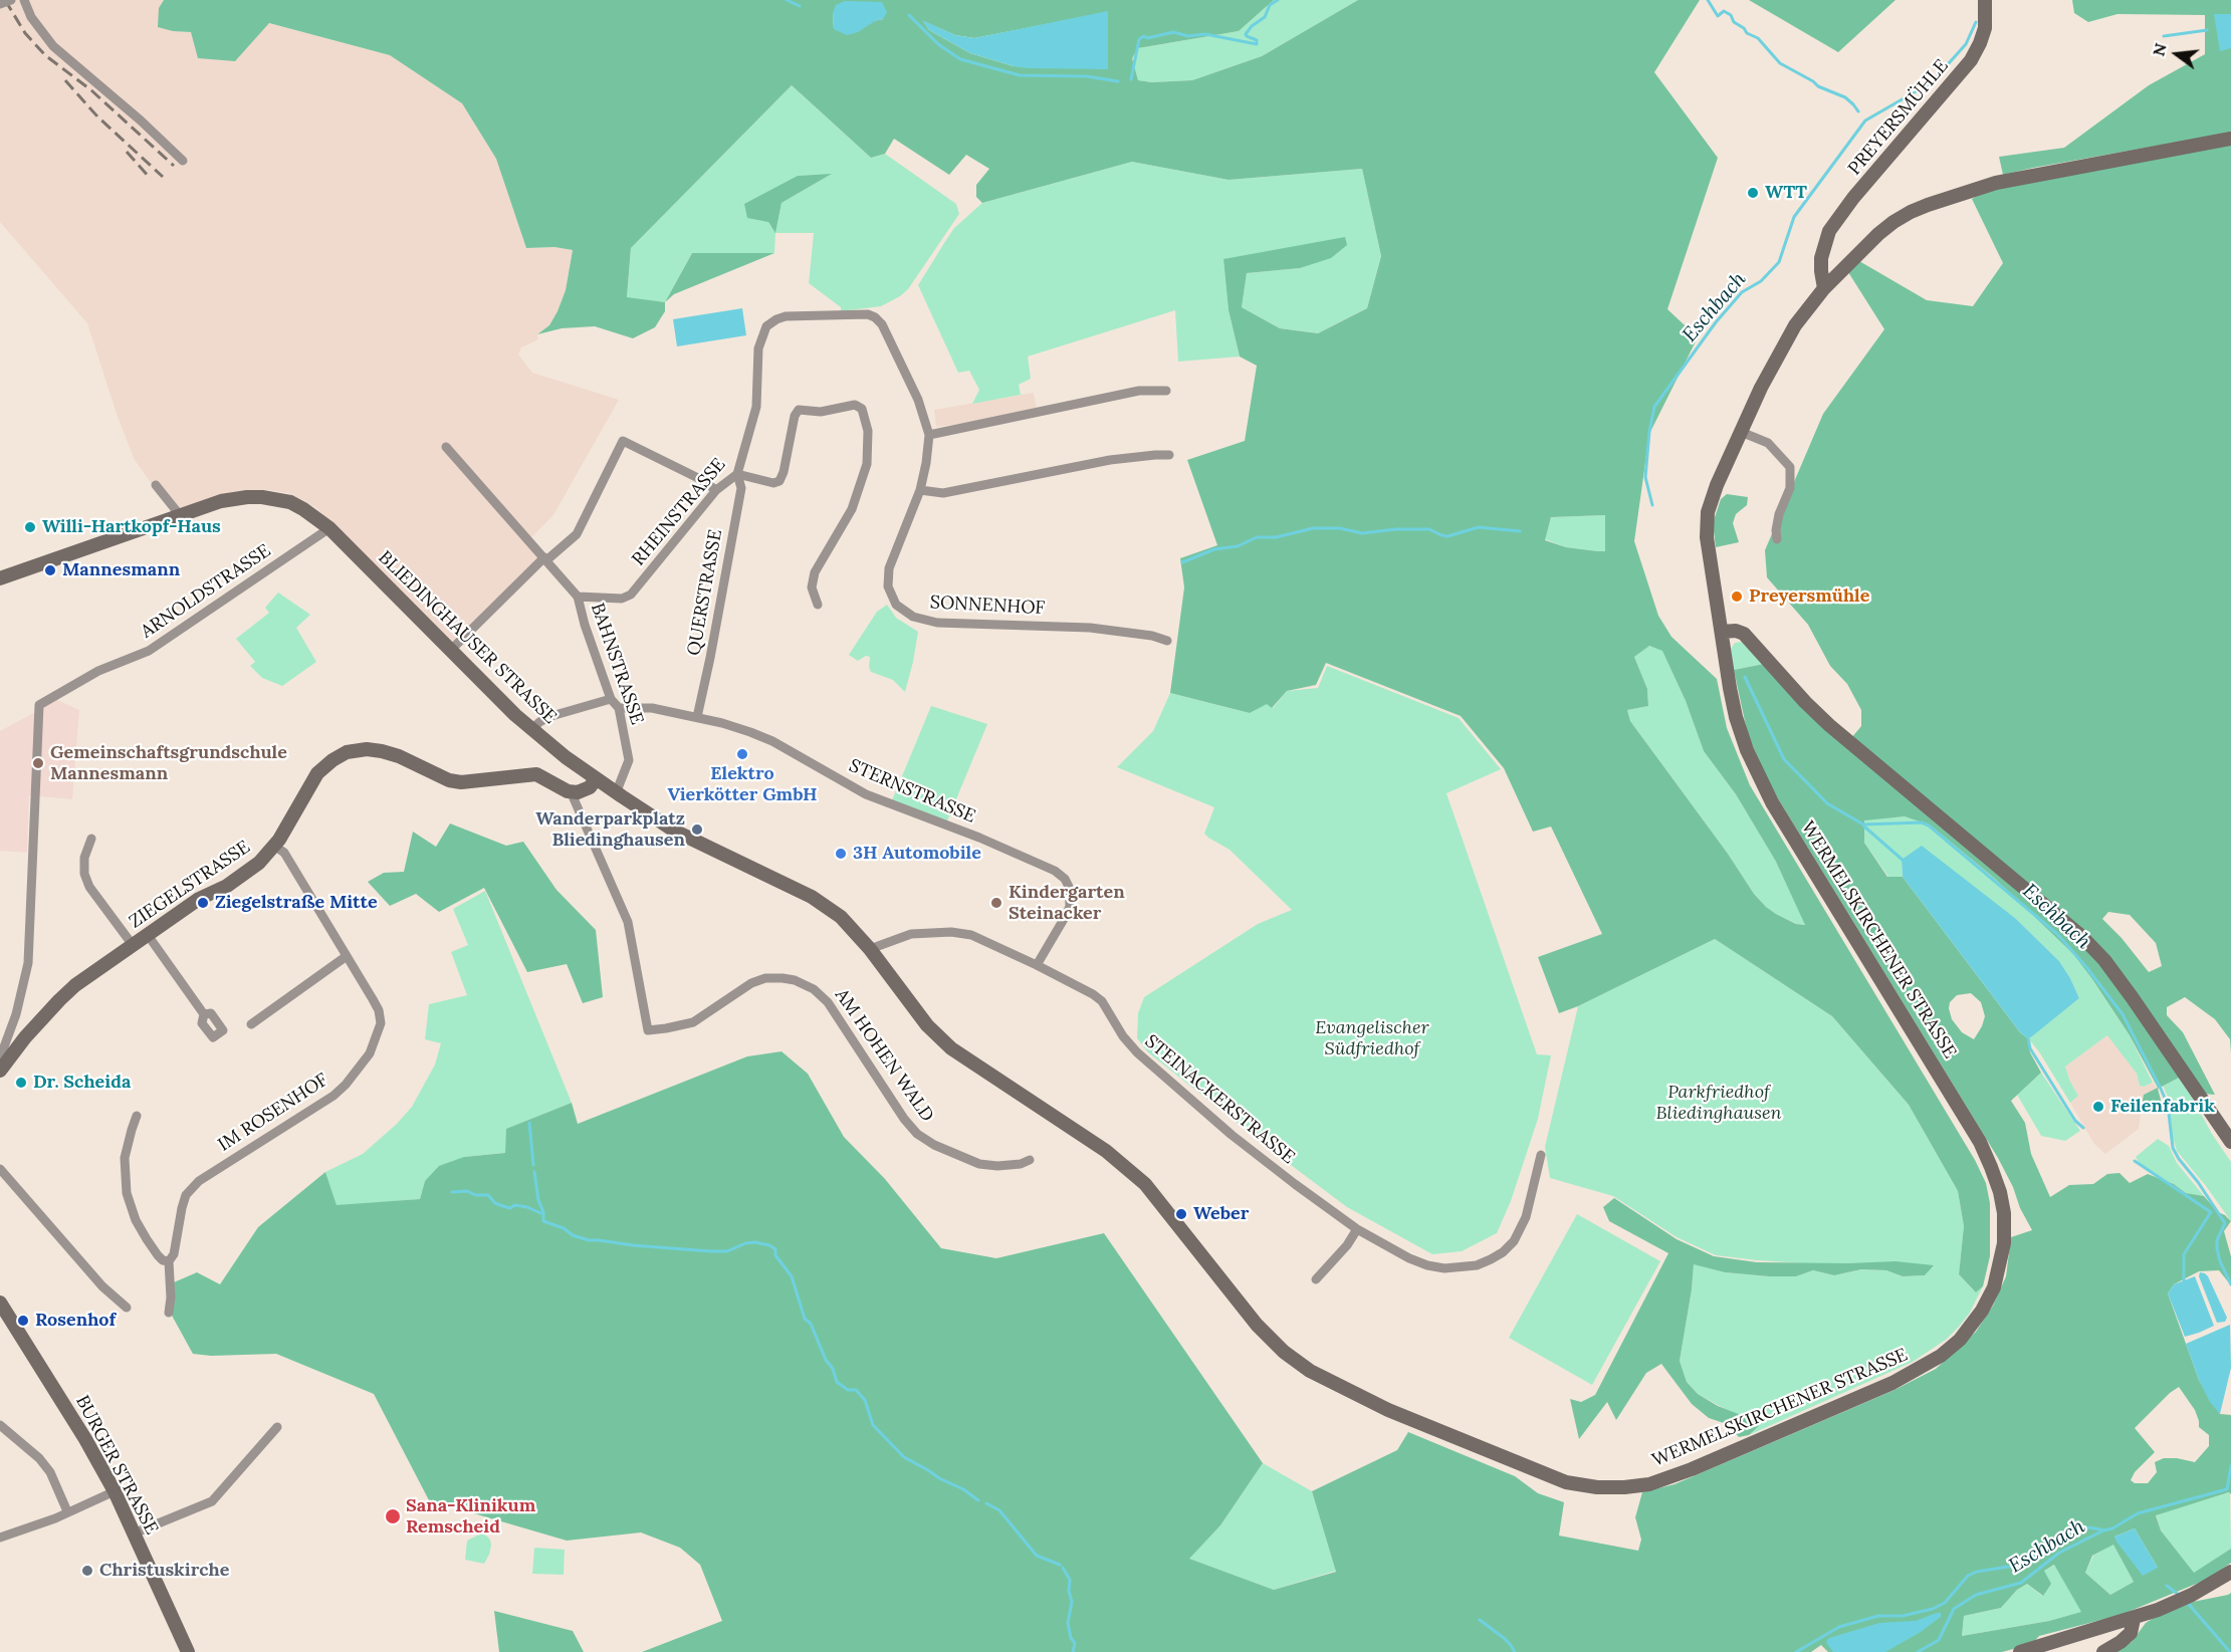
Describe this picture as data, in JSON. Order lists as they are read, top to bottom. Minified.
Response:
{"streets":{"main road":["PREYERSMÜHLE","BLIEDINGHAUSER STRASSE","ZIEGELSTRASSE","WERMELSKIRCHENER STRASSE","BURGER STRASSE"],"street":["RHEINSTRASSE","ARNOLDSTRASSE","QUERSTRASSE","SONNENHOF","BAHNSTRASSE","STERNSTRASSE","AM HOHEN WALD","STEINACKERSTRASSE","IM ROSENHOF"]},"crossings":[["RHEINSTRASSE","QUERSTRASSE"],["RHEINSTRASSE","SONNENHOF"],["RHEINSTRASSE","BAHNSTRASSE"],["ARNOLDSTRASSE","BLIEDINGHAUSER STRASSE"],["ARNOLDSTRASSE","ZIEGELSTRASSE"],["QUERSTRASSE","STERNSTRASSE"],["BLIEDINGHAUSER STRASSE","BAHNSTRASSE"],["BLIEDINGHAUSER STRASSE","WERMELSKIRCHENER STRASSE"],["BLIEDINGHAUSER STRASSE","STEINACKERSTRASSE"],["BAHNSTRASSE","STERNSTRASSE"],["STERNSTRASSE","STEINACKERSTRASSE"],["ZIEGELSTRASSE","AM HOHEN WALD"],["ZIEGELSTRASSE","IM ROSENHOF"],["WERMELSKIRCHENER STRASSE","STEINACKERSTRASSE"]],"water":["Eschbach"],"parks":["Evangelischer Südfriedhof","Parkfriedhof Bliedinghausen"],"places":["WTT","Willi-Hartkopf-Haus","Mannesmann","Preyersmühle","Elektro Vierkötter GmbH","Gemeinschaftsgrundschule Mannesmann","Wanderparkplatz Bliedinghausen","3H Automobile","Ziegelstraße Mitte","Kindergarten Steinacker","Dr. Scheida","Feilenfabrik","Weber","Rosenhof","Sana-Klinikum Remscheid","Christuskirche"],"north":"left"}
